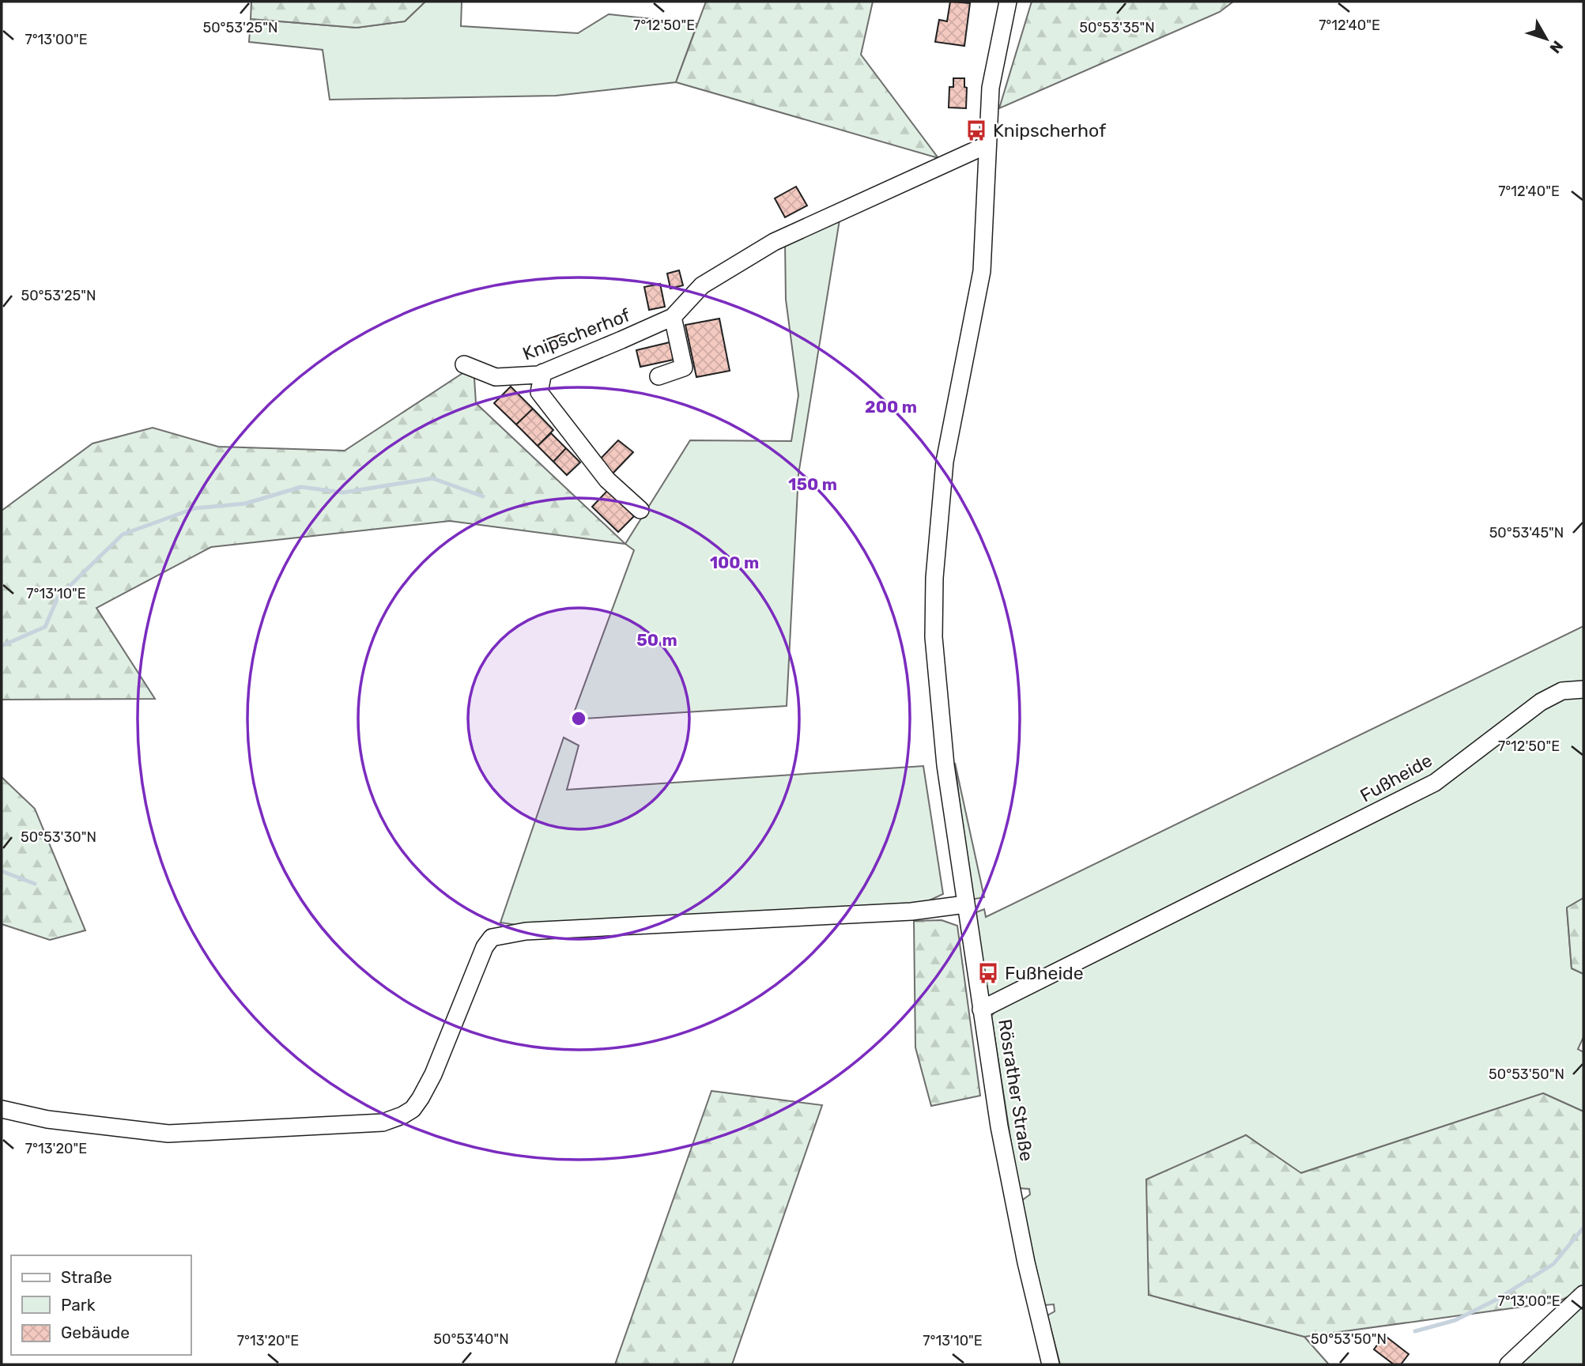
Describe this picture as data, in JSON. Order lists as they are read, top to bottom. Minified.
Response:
{"streets":{"street":["Knipscherhof","Fußheide","Rösrather Straße"]},"crossings":[["Knipscherhof","Rösrather Straße"],["Fußheide","Rösrather Straße"]],"places":{"bus stop":["Knipscherhof","Fußheide"]},"legend":["Straße","Park","Gebäude"],"north":"bottom right","coordinates":["7°12'50\"E","7°12'40\"E","50°53'25\"N","50°53'35\"N","7°13'00\"E","50°53'45\"N","7°13'10\"E","50°53'30\"N","50°53'50\"N","7°13'20\"E","50°53'40\"N"],"rings":["200 m","150 m","100 m","50 m"]}
